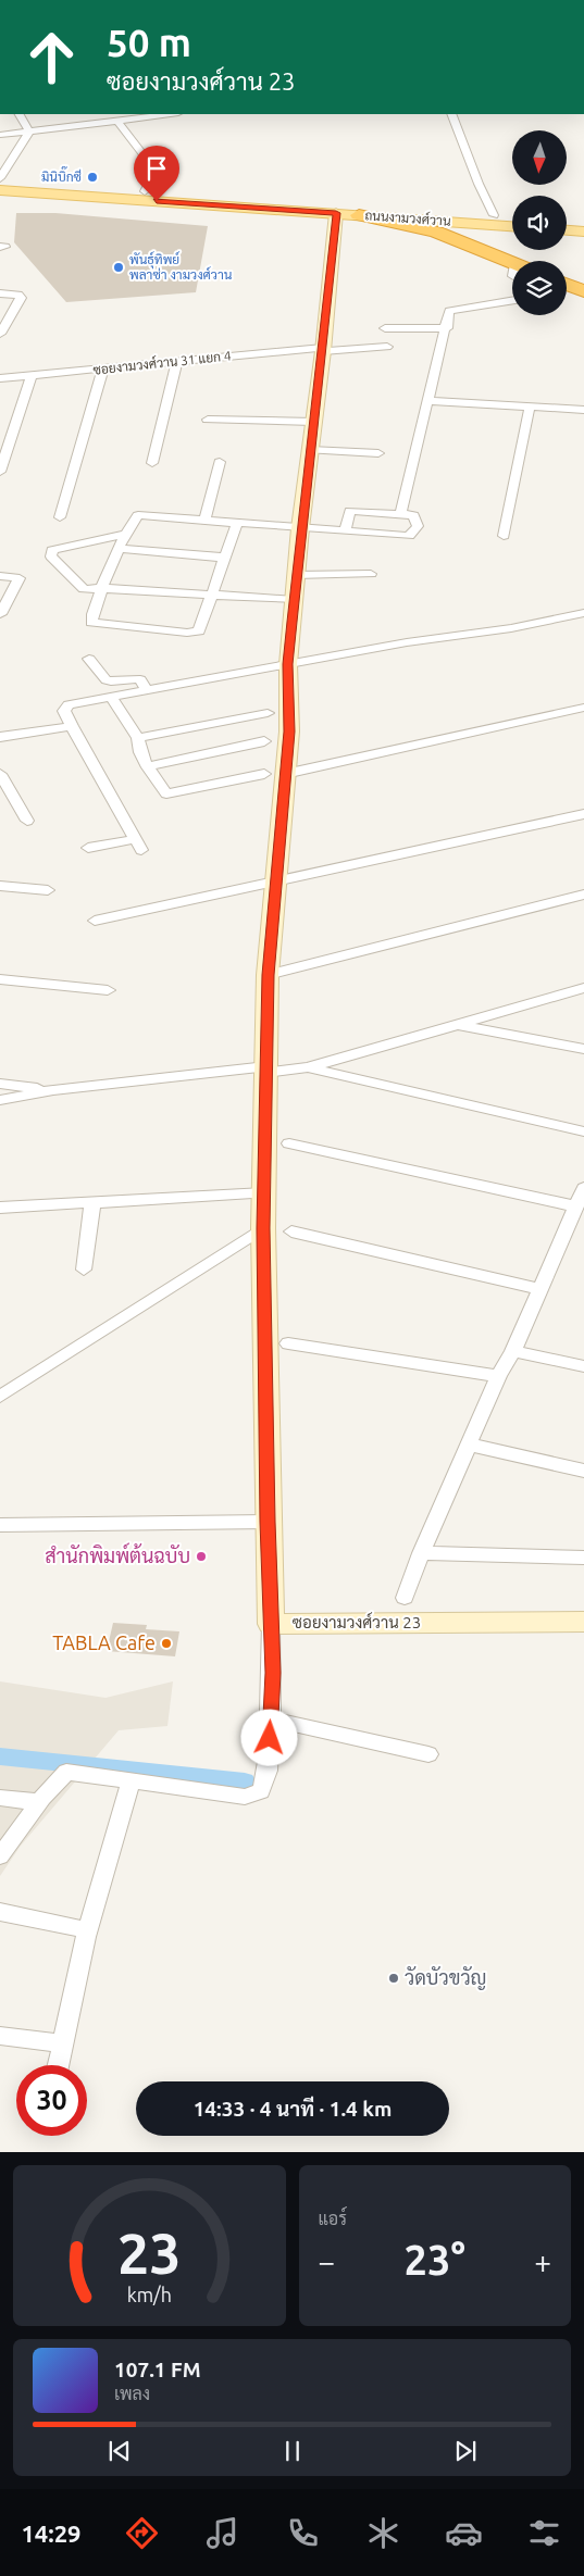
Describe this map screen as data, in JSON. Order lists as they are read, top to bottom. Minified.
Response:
{"streets":{"main road":["ถนนงามวงศ์วาน"],"street":["ซอยงามวงศ์วาน 31 แยก 4","ซอยงามวงศ์วาน 23"]},"crossings":[["ถนนงามวงศ์วาน","ซอยงามวงศ์วาน 23"],["ซอยงามวงศ์วาน 31 แยก 4","ซอยงามวงศ์วาน 23"]],"places":["มินิบิ๊กซี","พันธุ์ทิพย์ พลาซ่า งามวงศ์วาน","สำนักพิมพ์ต้นฉบับ","TABLA Cafe","วัดบัวขวัญ"],"north":"bottom","page":{"turn":["50 m","ซอยงามวงศ์วาน 23"],"limit":"30","trip":"14:33 · 4 นาที · 1.4 km","tile":"แอร์","heat":["−","23°","+"],"song":["107.1 FM","เพลง"],"tabs":"14:29","gauge":["23","km/h"]}}
